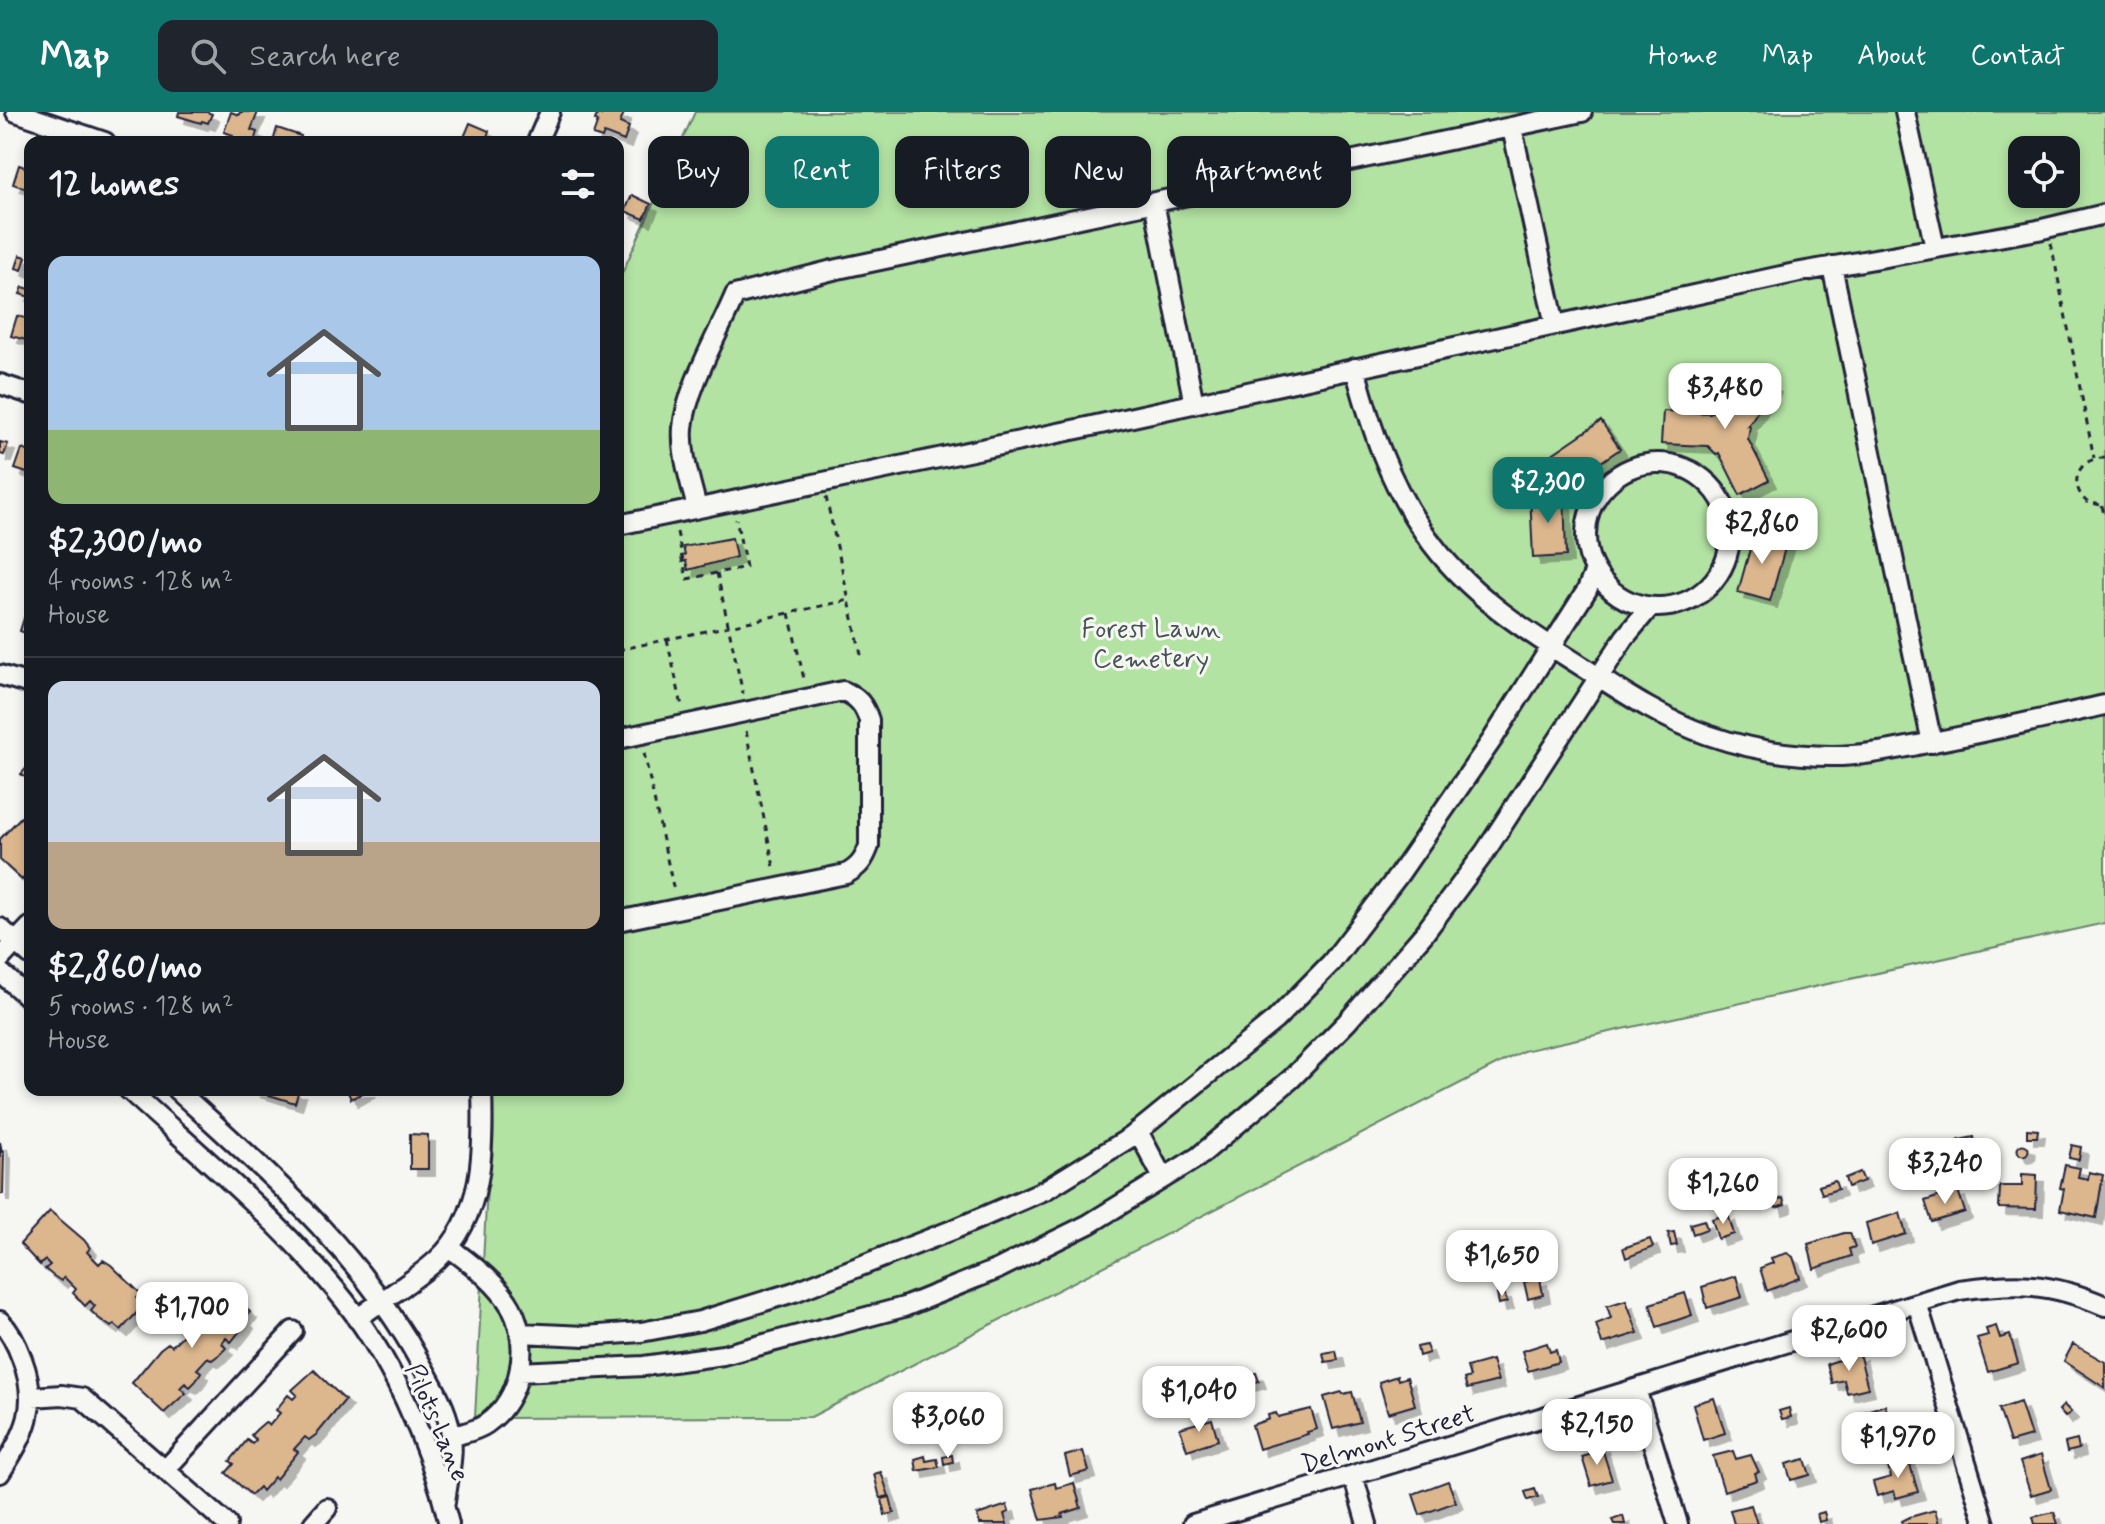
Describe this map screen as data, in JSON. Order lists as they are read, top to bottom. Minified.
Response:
{"streets":{"street":["Pilots Lane","Delmont Street"]},"parks":["Forest Lawn Cemetery"],"page":{"header":"Map","search":"Search here","nav":["Home","Map","About","Contact"],"chip":["Buy","Rent","Filters","New","Apartment"],"heading":"12 homes","list":[{"name":"$2,300/mo","note":"4 rooms · 128 m² · House"},{"name":"$2,860/mo","note":"5 rooms · 128 m² · House"}],"price":["$3,480","$2,300","$2,860","$3,240","$1,260","$1,650","$1,700","$2,600","$1,040","$3,060","$2,150","$1,970"]}}
